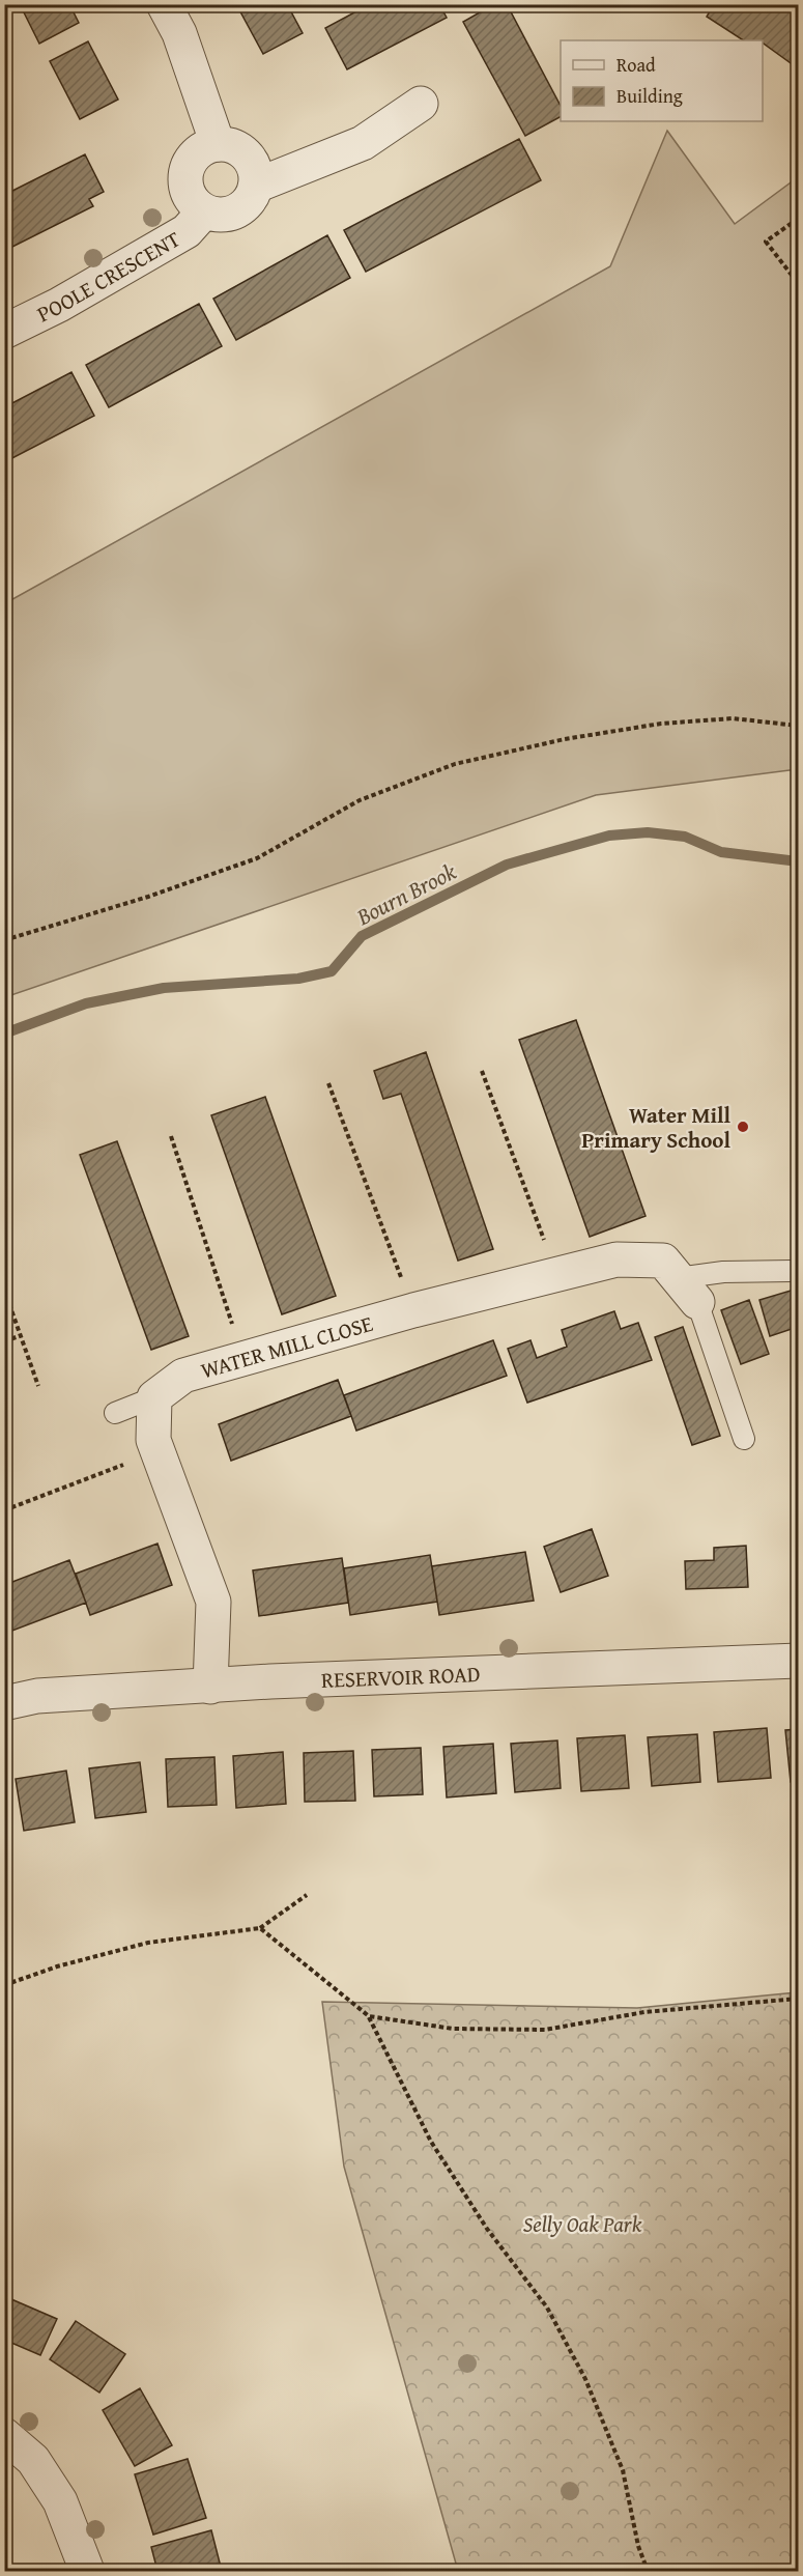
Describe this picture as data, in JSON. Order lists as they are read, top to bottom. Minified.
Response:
{"streets":{"street":["POOLE CRESCENT","WATER MILL CLOSE","RESERVOIR ROAD"]},"water":["Bourn Brook"],"parks":["Selly Oak Park"],"places":["Water Mill Primary School"],"legend":["Road","Building"]}
